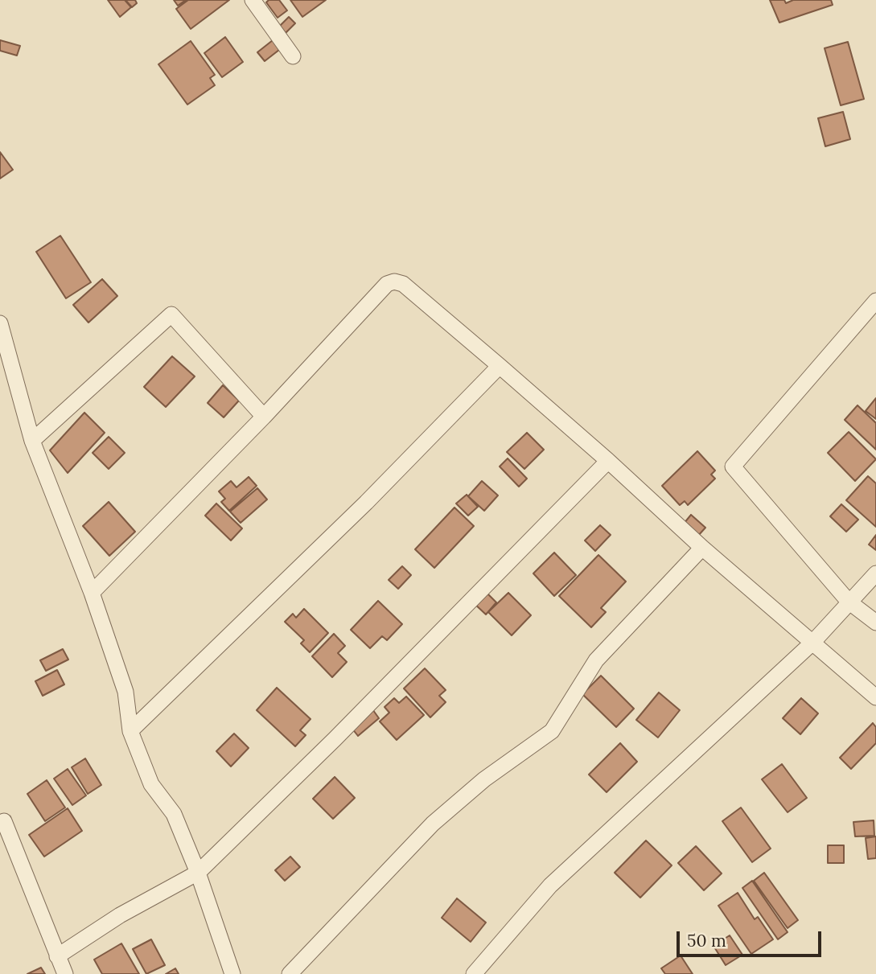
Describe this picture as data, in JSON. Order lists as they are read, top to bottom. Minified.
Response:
{"scale_bar":"50 m"}
